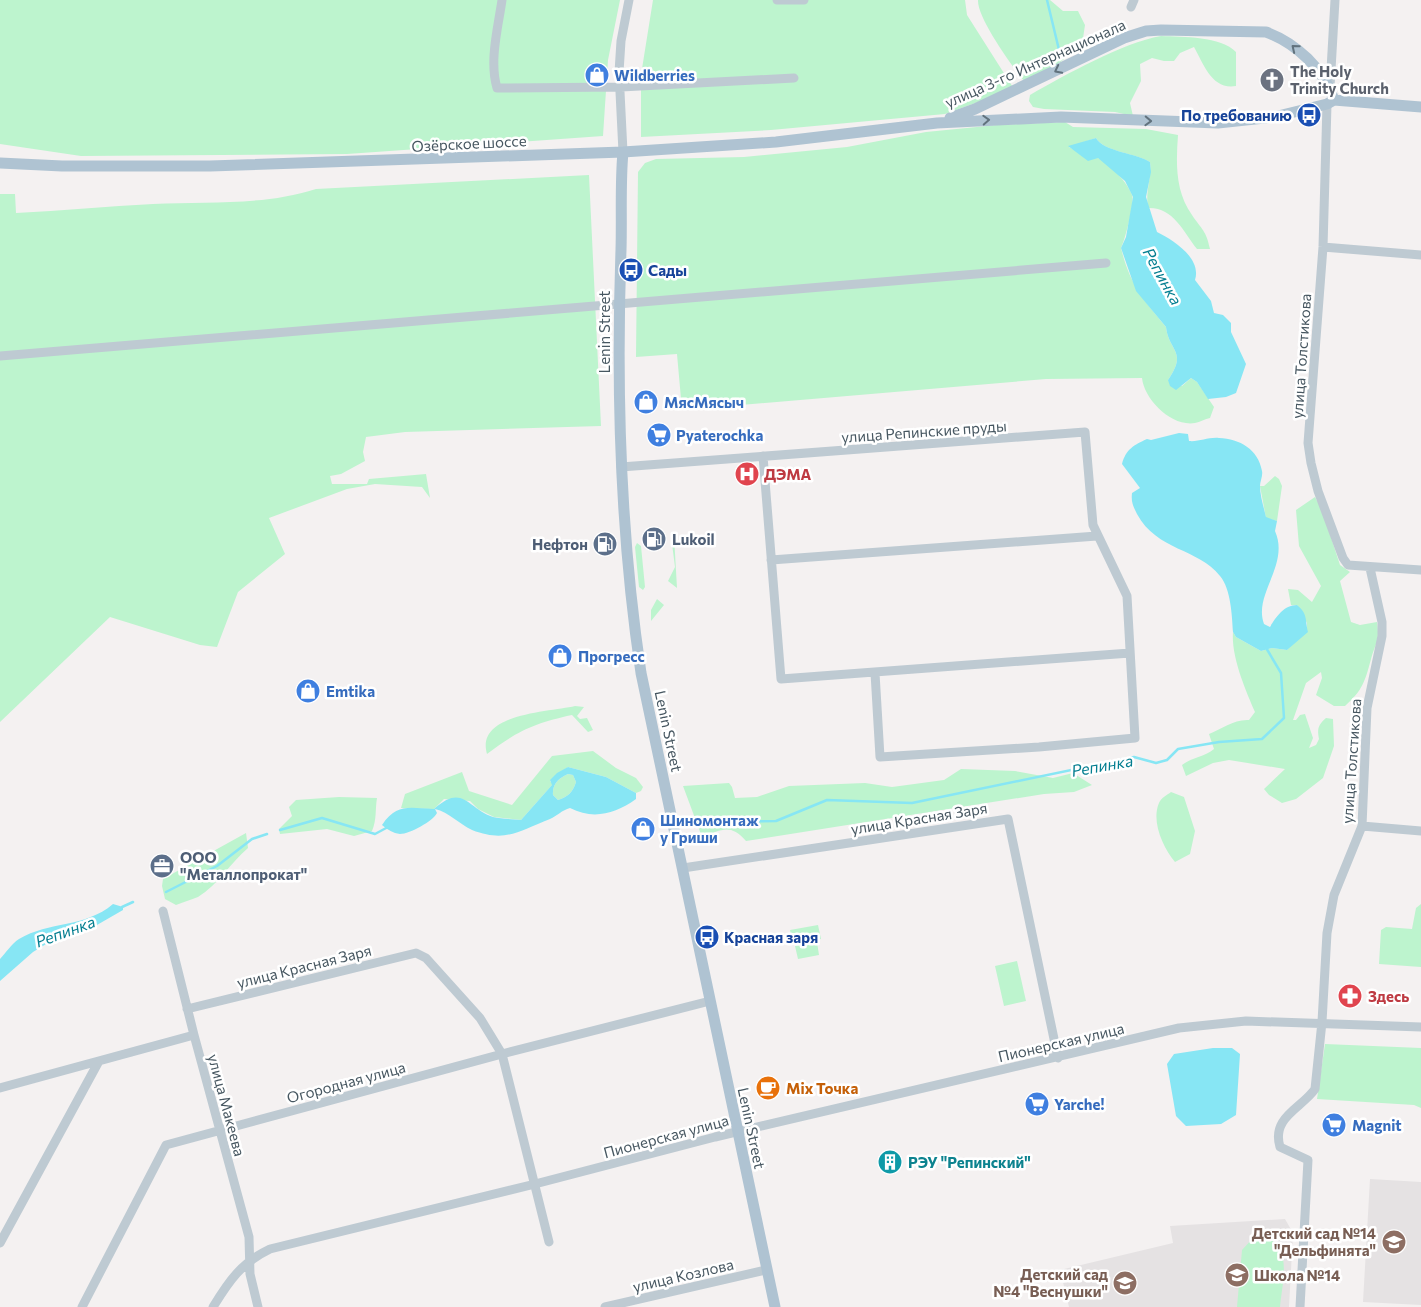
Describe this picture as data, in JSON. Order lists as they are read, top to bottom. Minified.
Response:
{"streets":{"main road":["улица 3-го Интернационала","Озёрское шоссе","Lenin Street"],"street":["улица Толстикова","улица Репинские пруды","улица Красная Заря","Пионерская улица","Огородная улица","улица Макеева","улица Козлова"]},"crossings":[["улица 3-го Интернационала","Озёрское шоссе"],["улица 3-го Интернационала","улица Толстикова"],["Озёрское шоссе","Lenin Street"],["Lenin Street","улица Красная Заря"],["Lenin Street","Пионерская улица"],["Lenin Street","Огородная улица"],["Lenin Street","улица Козлова"],["улица Толстикова","Пионерская улица"],["улица Красная Заря","Пионерская улица"],["улица Красная Заря","Огородная улица"],["улица Красная Заря","улица Макеева"],["Пионерская улица","улица Макеева"],["Огородная улица","улица Макеева"]],"water":["Репинка"],"places":{"shop":["Wildberries","МясМясыч","Прогресс","Emtika","Шиномонтаж у Гриши"],"church":["The Holy Trinity Church"],"bus stop":["По требованию","Сады","Красная заря"],"supermarket":["Pyaterochka","Yarche!","Magnit"],"hospital":["ДЭМА"],"fuel station":["Lukoil","Нефтон"],"office":["ООО \"Металлопрокат\""],"pharmacy":["Здесь"],"cafe":["Mix Точка"],"building":["РЭУ \"Репинский\""],"school or university":["Детский сад №14 \"Дельфинята\"","Школа №14","Детский сад №4 \"Веснушки\""]}}
